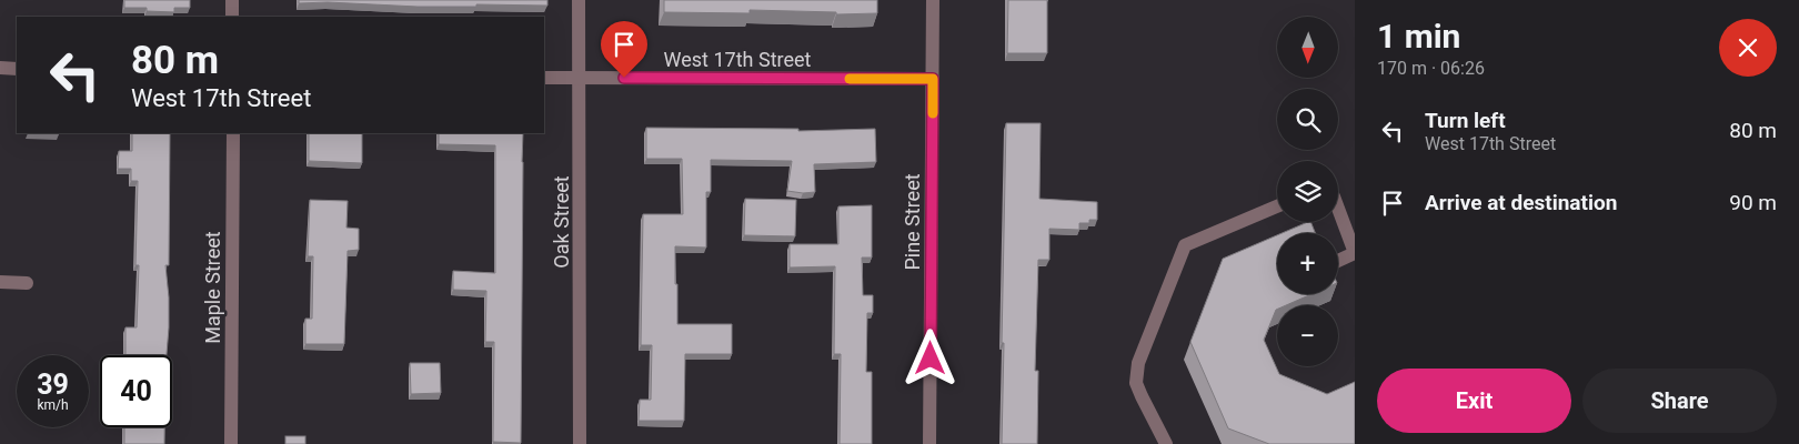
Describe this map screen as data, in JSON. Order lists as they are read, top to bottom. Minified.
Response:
{"streets":{"street":["West 17th Street","Oak Street","Pine Street","Maple Street"]},"crossings":[["West 17th Street","Oak Street"],["West 17th Street","Pine Street"]],"north":"bottom","page":{"heading":["1 min","170 m · 06:26"],"map_buttons":["+","−"],"turn":["80 m","West 17th Street"],"list":[{"name":"Turn left","note":"West 17th Street","value":"80 m"},{"name":"Arrive at destination","value":"90 m"}],"speed":"39 km/h","limit":"40","buttons":["Exit","Share"]}}
